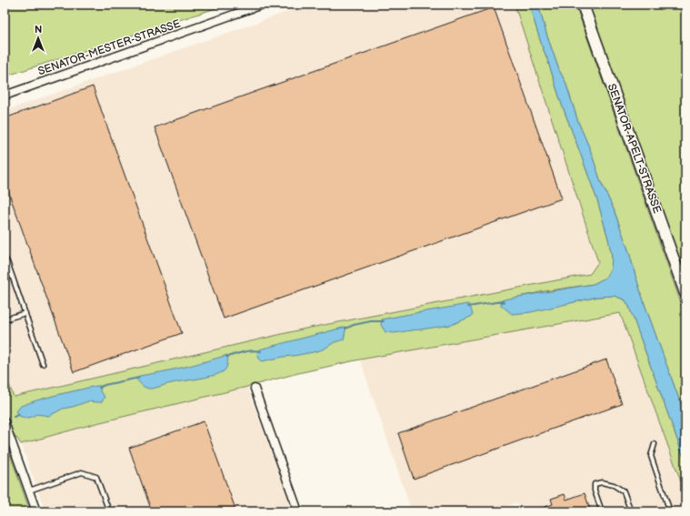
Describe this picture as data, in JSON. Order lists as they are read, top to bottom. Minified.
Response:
{"streets":{"street":["SENATOR-MESTER-STRASSE","SENATOR-APELT-STRASSE"]},"north":"top"}
